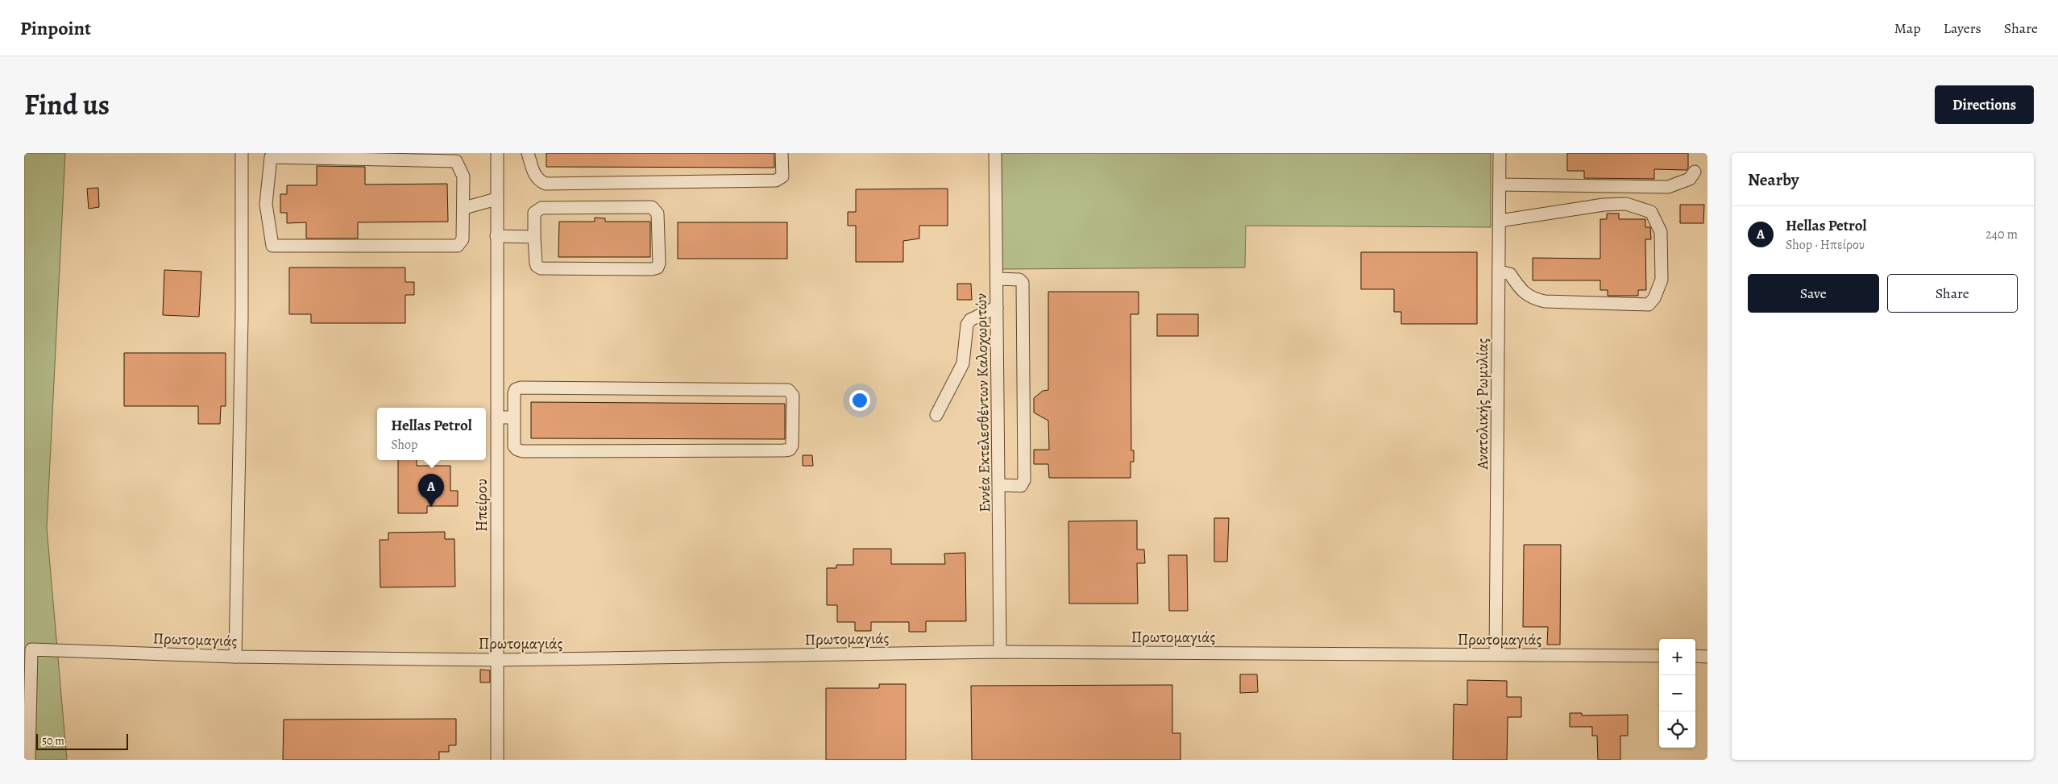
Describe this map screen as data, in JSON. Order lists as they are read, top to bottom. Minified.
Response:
{"streets":{"street":["Εννέα Εκτελεσθέντων Καλοχωριτών","Ανατολικής Ρωμυλίας","Ηπείρου","Πρωτομαγιάς"]},"crossings":[["Εννέα Εκτελεσθέντων Καλοχωριτών","Πρωτομαγιάς"],["Ανατολικής Ρωμυλίας","Πρωτομαγιάς"],["Ηπείρου","Πρωτομαγιάς"]],"scale_bar":"50 m","page":{"header":"Pinpoint","nav":["Map","Layers","Share"],"title":"Find us","buttons":["Directions",["Save","Share"]],"heading":"Nearby","list":[{"mark":"A","name":"Hellas Petrol","note":"Shop · Ηπείρου","value":"240 m"}],"popup":["Hellas Petrol","Shop"],"pins":"A","map_buttons":["+","−"],"scale":"50 m"}}
